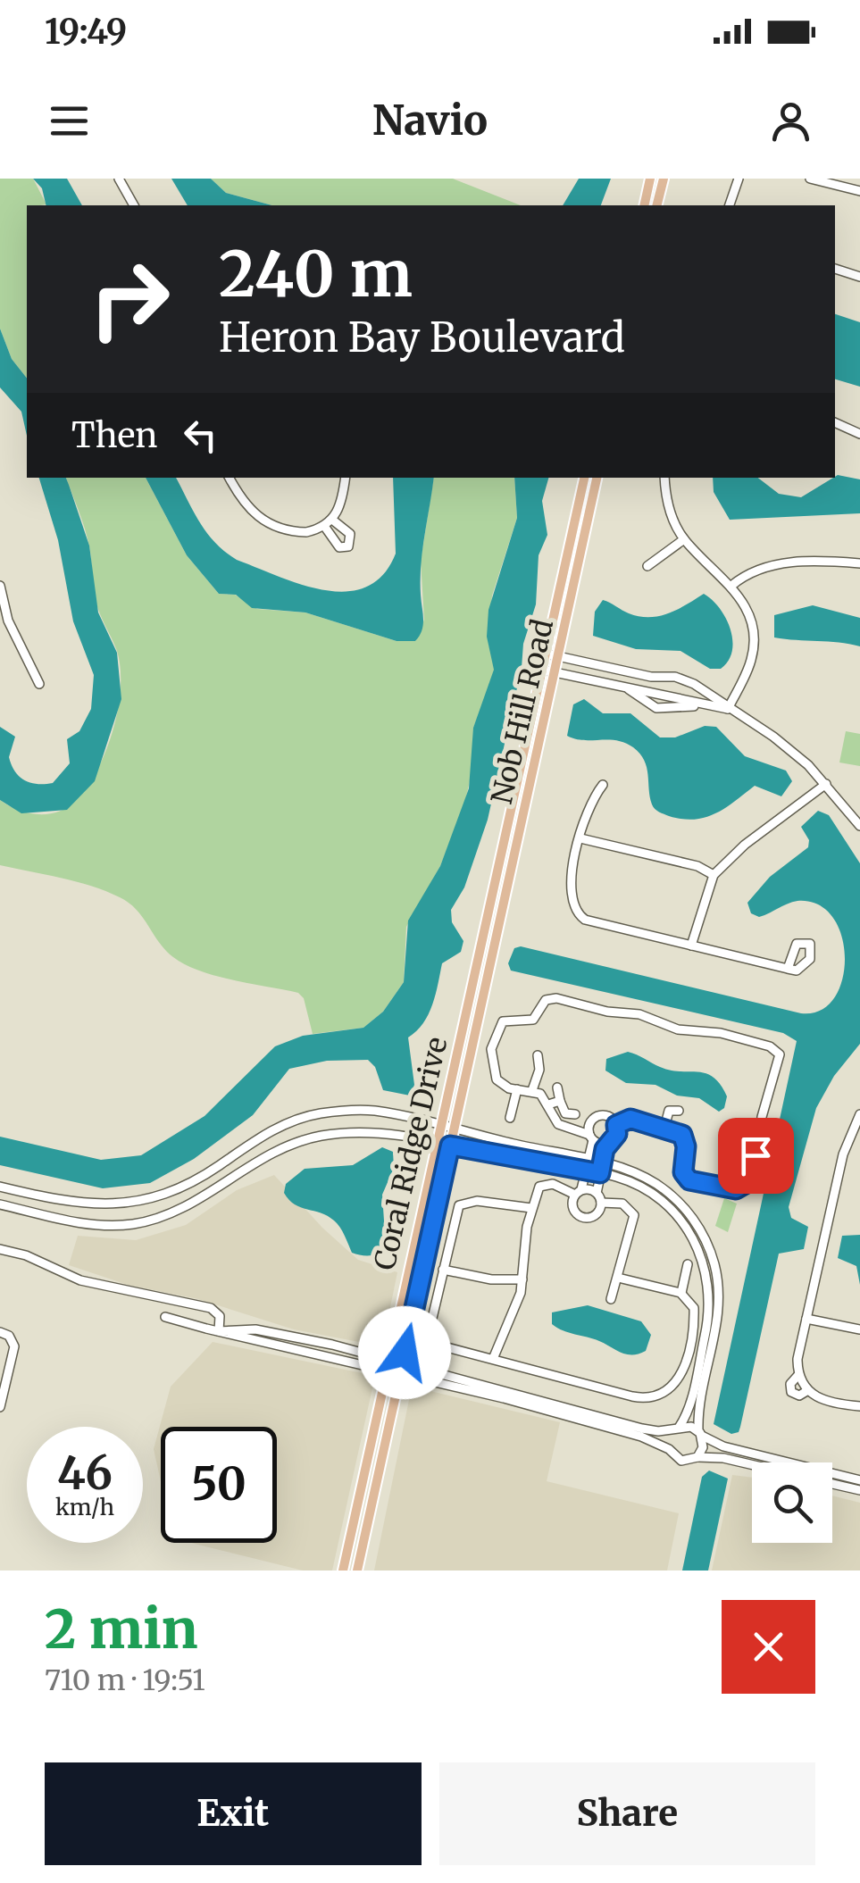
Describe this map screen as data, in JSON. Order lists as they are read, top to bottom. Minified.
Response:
{"streets":{"main road":["Nob Hill Road","Coral Ridge Drive"]},"crossings":[["Nob Hill Road","Coral Ridge Drive"]],"page":{"status":"19:49","header":"Navio","turn":["240 m","Heron Bay Boulevard"],"then":"Then","speed":"46 km/h","limit":"50","heading":["2 min","710 m · 19:51"],"buttons":["Exit","Share"]}}
